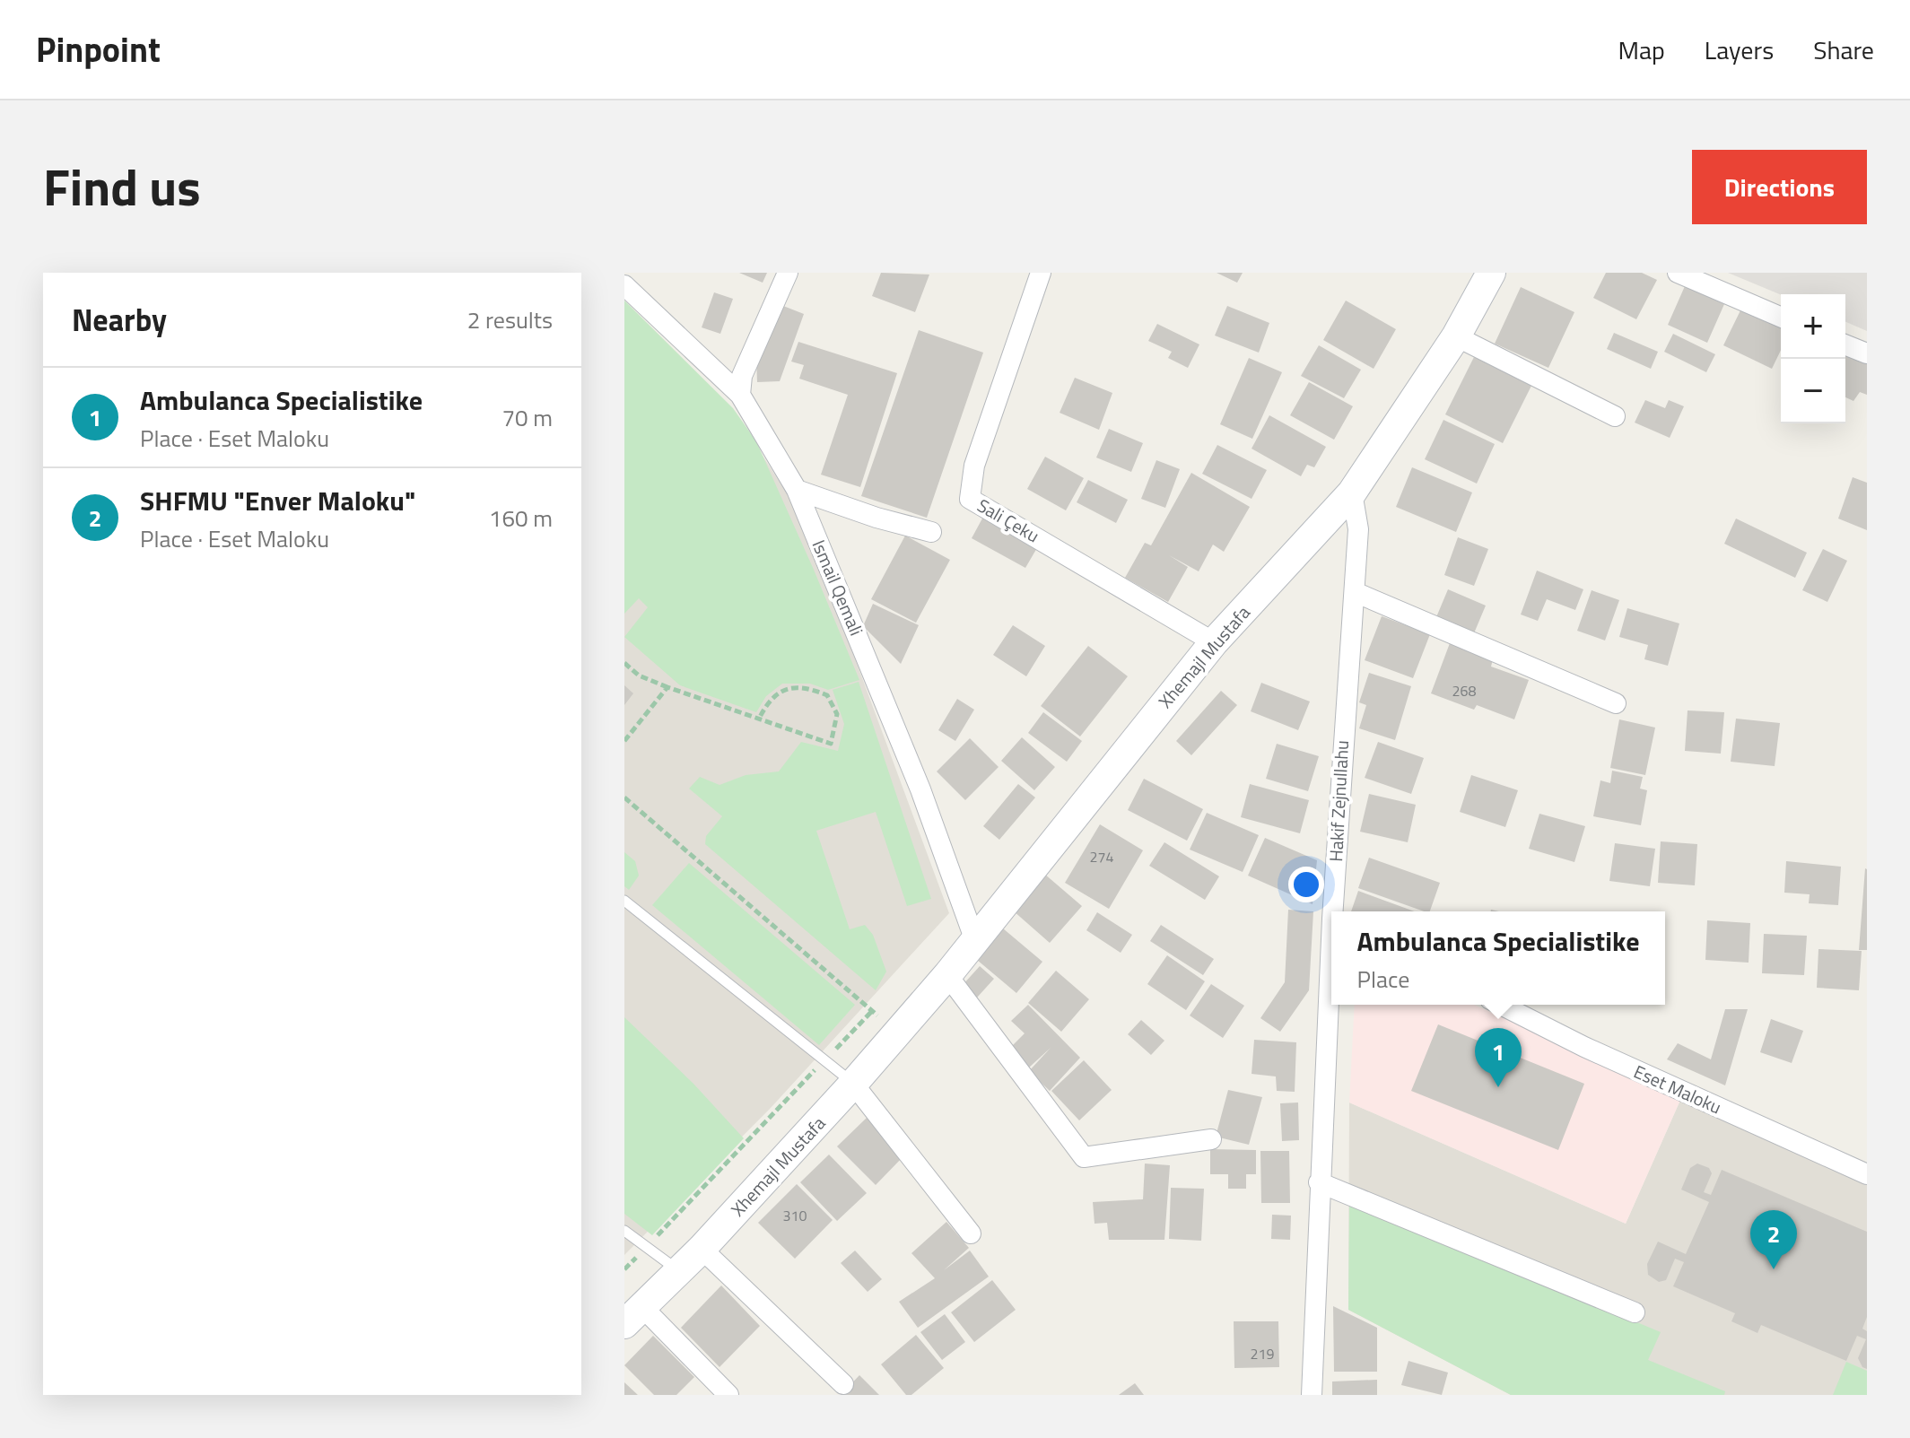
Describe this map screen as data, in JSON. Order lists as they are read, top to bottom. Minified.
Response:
{"streets":{"main road":["Xhemajl Mustafa"],"street":["Sali Çeku","Ismail Qemali","Hakif Zejnullahu","Eset Maloku"]},"crossings":[["Sali Çeku","Xhemajl Mustafa"],["Ismail Qemali","Xhemajl Mustafa"],["Xhemajl Mustafa","Hakif Zejnullahu"]],"house_numbers":["268","274","310","219"],"page":{"header":"Pinpoint","nav":["Map","Layers","Share"],"title":"Find us","buttons":"Directions","heading":["Nearby","2 results"],"map_buttons":["+","−"],"list":[{"mark":"1","name":"Ambulanca Specialistike","note":"Place · Eset Maloku","value":"70 m"},{"mark":"2","name":"SHFMU \"Enver Maloku\"","note":"Place · Eset Maloku","value":"160 m"}],"popup":["Ambulanca Specialistike","Place"],"pins":["1","2"]}}
